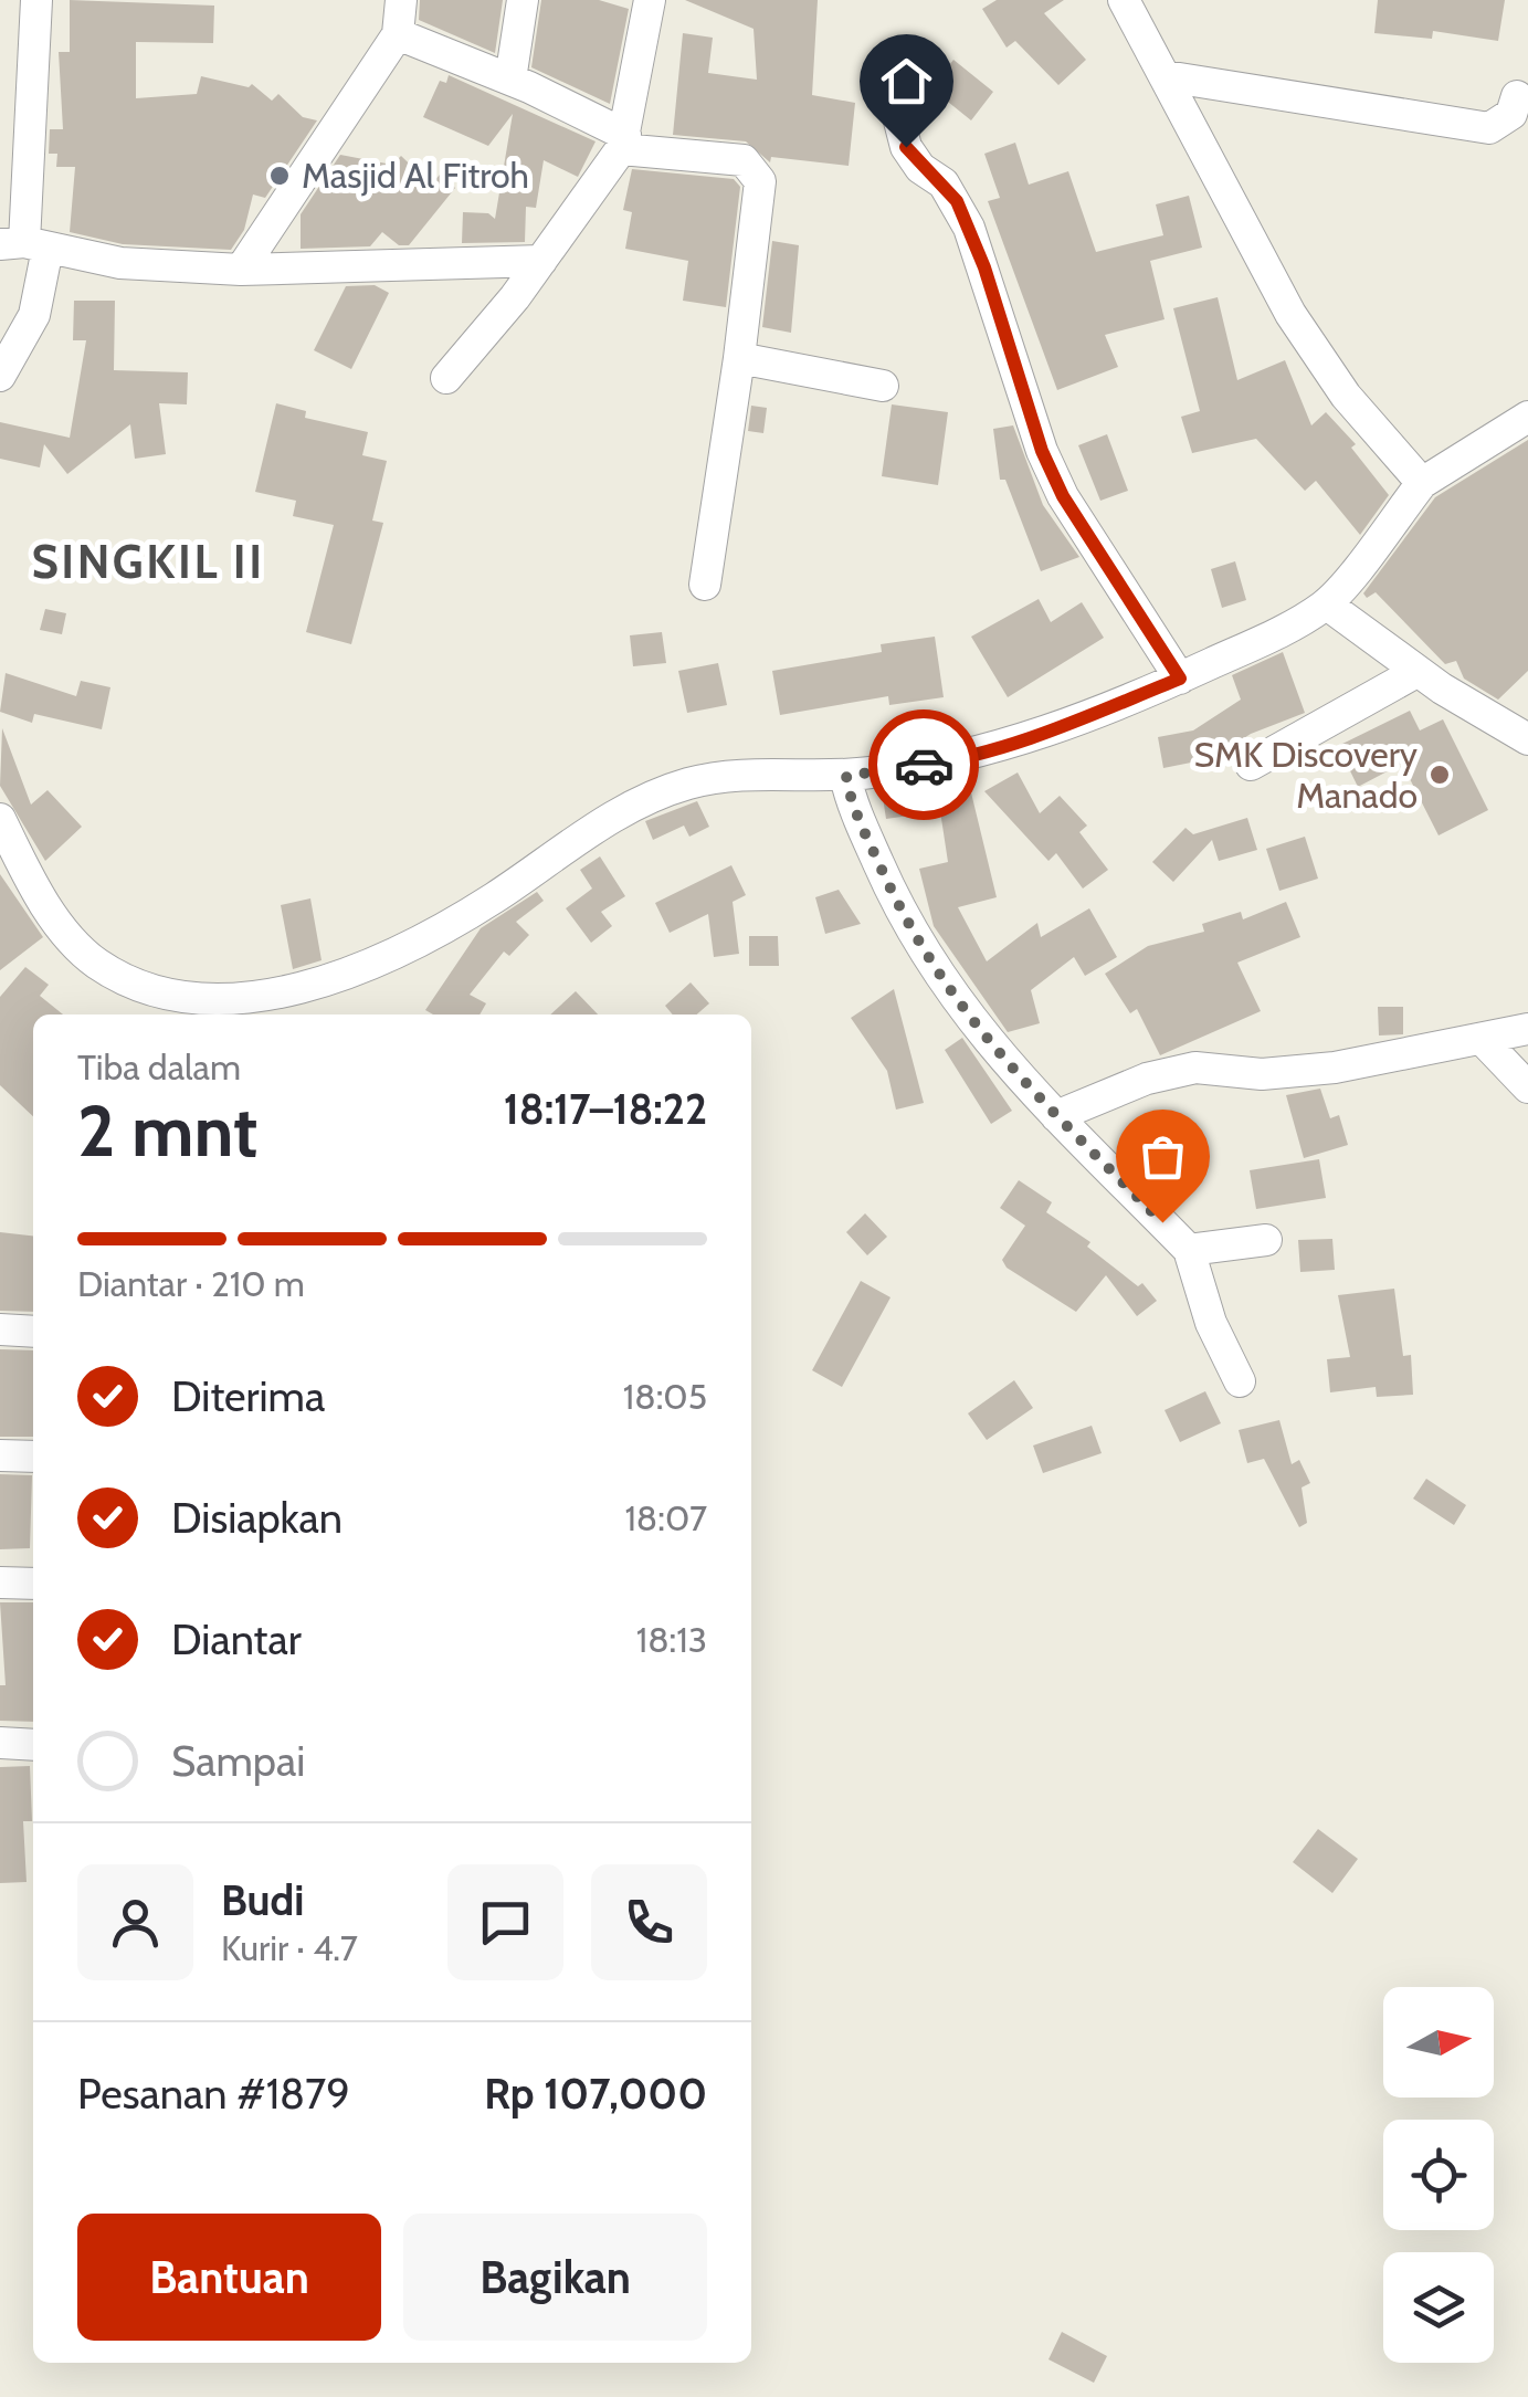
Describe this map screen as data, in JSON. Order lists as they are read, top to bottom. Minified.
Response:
{"districts":["SINGKIL II"],"places":["Masjid Al Fitroh","SMK Discovery Manado"],"north":"right","page":{"heading":["2 mnt","Tiba dalam","18:17–18:22"],"panel":["Budi","Kurir · 4.7","Pesanan #1879","Rp 107,000"],"bar":"Diantar · 210 m","list":[["Diterima","18:05"],["Disiapkan","18:07"],["Diantar","18:13"],"Sampai"],"buttons":["Bantuan","Bagikan"]}}
